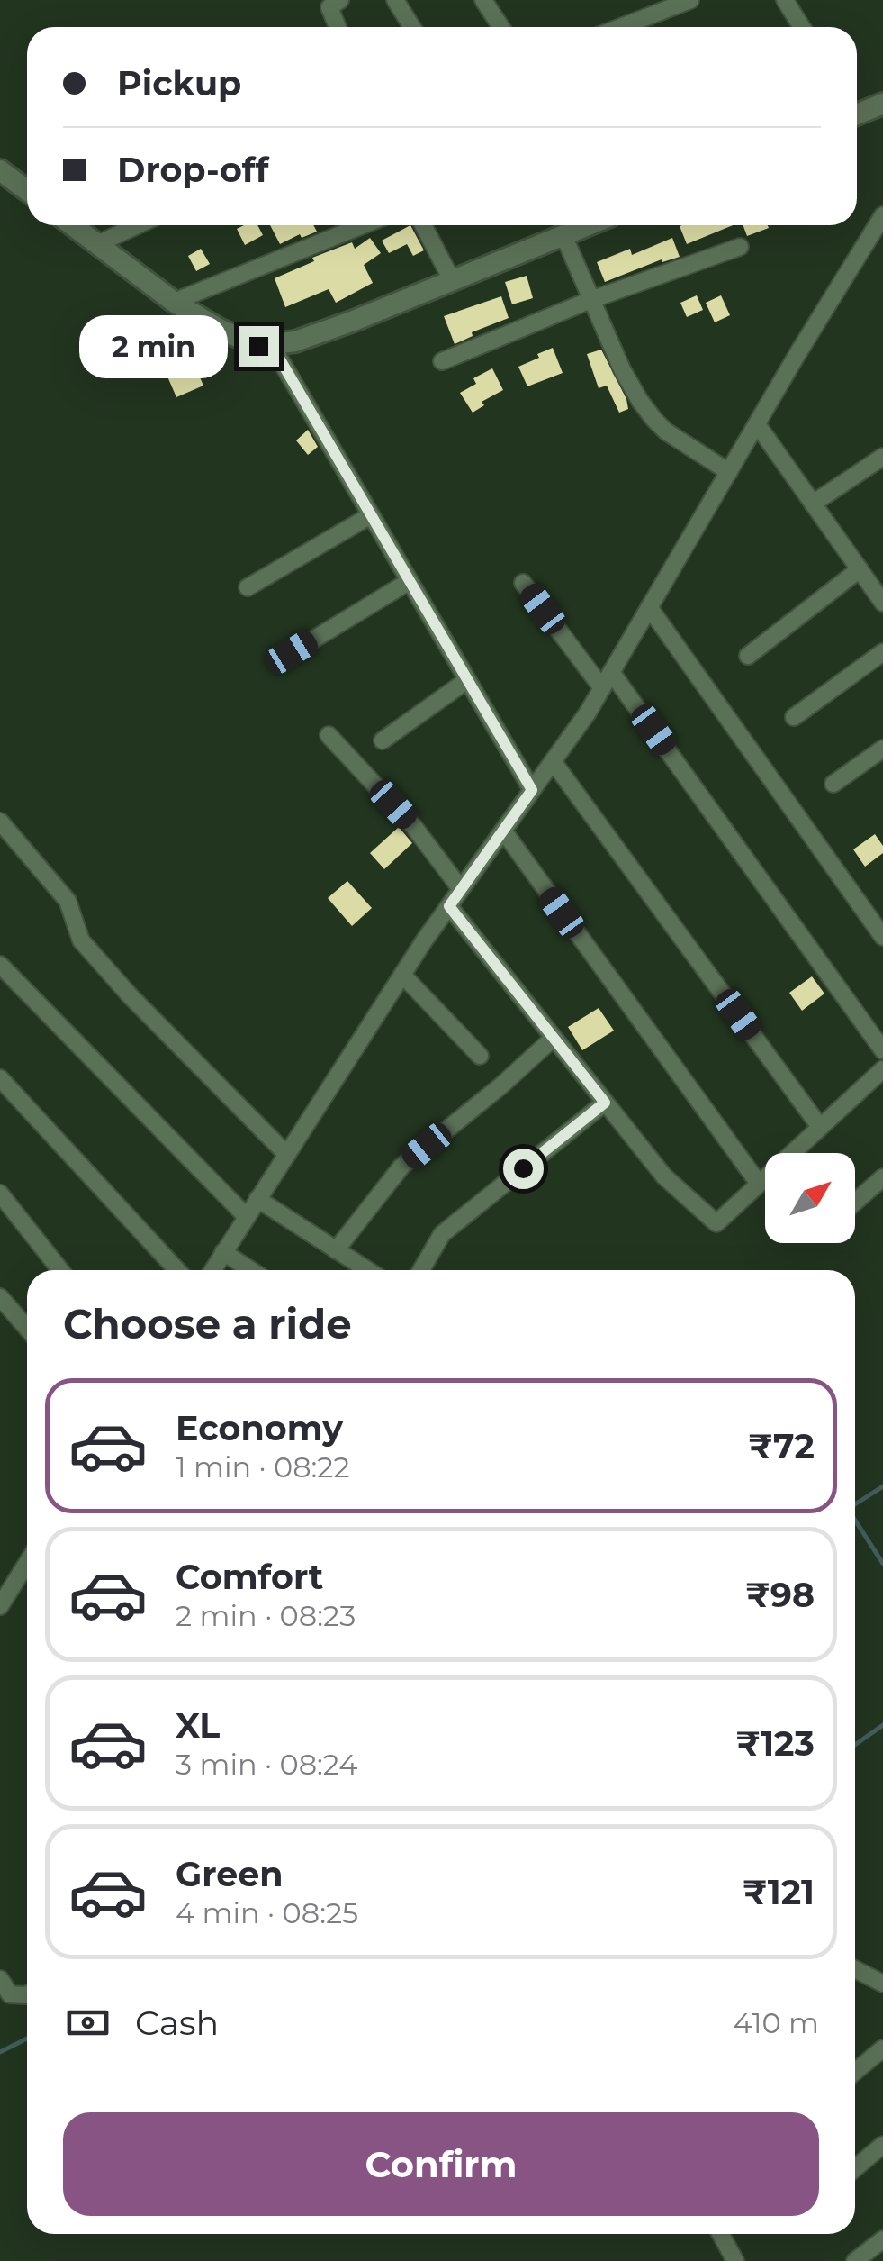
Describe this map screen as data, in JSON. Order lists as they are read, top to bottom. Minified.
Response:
{"north":"top right","page":{"banner":["Pickup","Drop-off"],"bubble":"2 min","heading":"Choose a ride","list":[{"name":"Economy","note":"1 min · 08:22","value":"₹72"},{"name":"Comfort","note":"2 min · 08:23","value":"₹98"},{"name":"XL","note":"3 min · 08:24","value":"₹123"},{"name":"Green","note":"4 min · 08:25","value":"₹121"}],"pay":["Cash","410 m"],"buttons":"Confirm"}}
